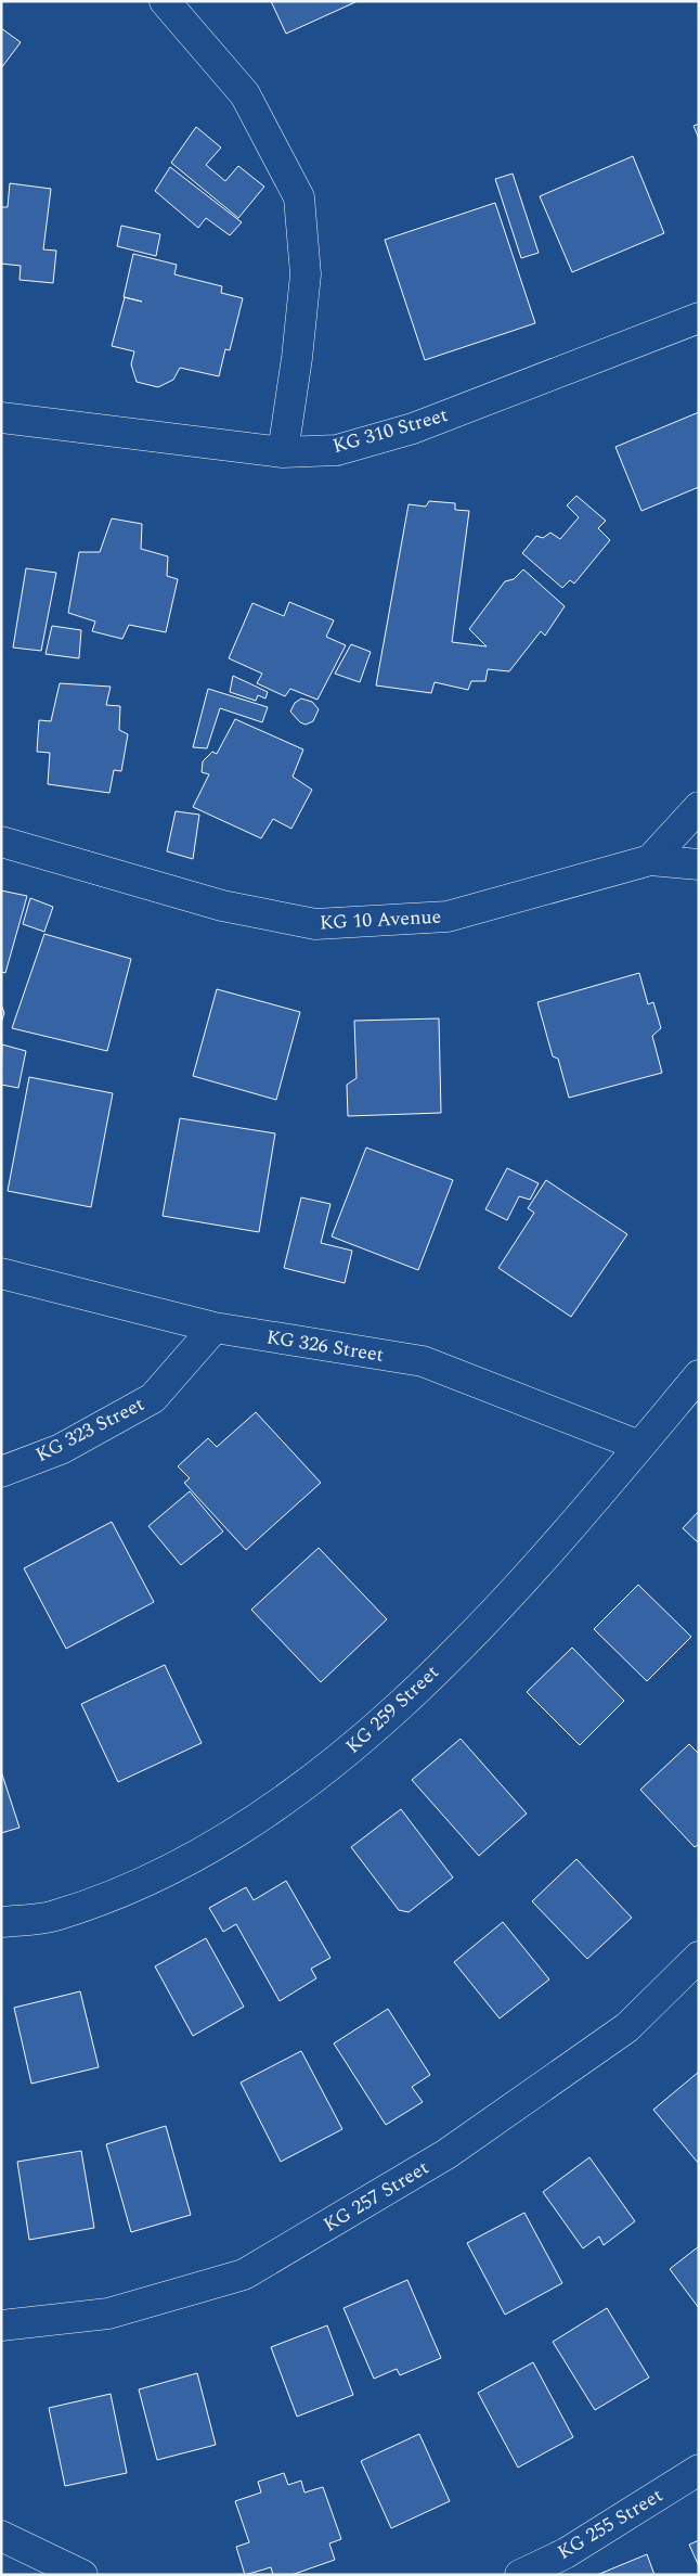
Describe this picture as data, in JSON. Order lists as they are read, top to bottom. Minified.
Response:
{"streets":{"street":["KG 310 Street","KG 10 Avenue","KG 326 Street","KG 323 Street","KG 259 Street","KG 257 Street","KG 255 Street"]},"crossings":[["KG 326 Street","KG 323 Street"],["KG 326 Street","KG 259 Street"]]}
